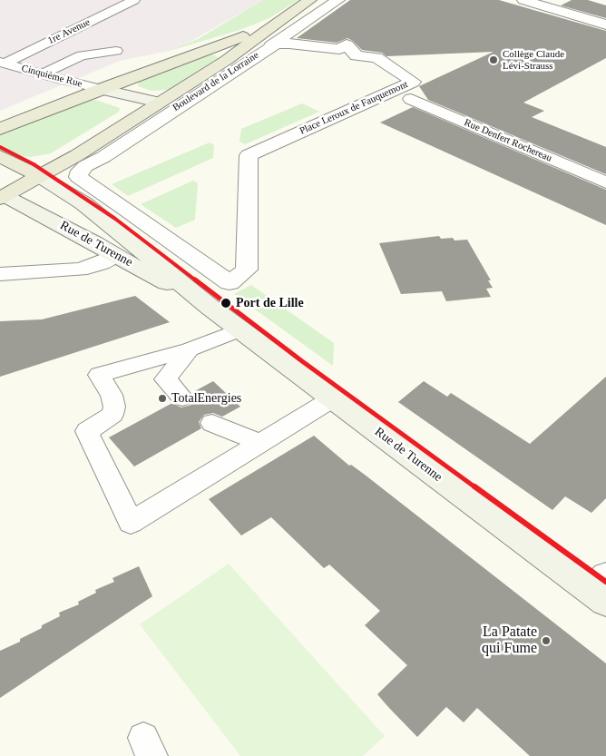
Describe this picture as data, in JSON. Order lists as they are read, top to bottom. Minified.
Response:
{"streets":{"main road":["Boulevard de la Lorraine","Rue de Turenne"],"street":["Place Leroux de Fauquemont","Rue Denfert Rochereau"],"lane":["1re Avenue","Cinquième Rue"]},"crossings":[["1re Avenue","Cinquième Rue"],["Cinquième Rue","Boulevard de la Lorraine"],["Boulevard de la Lorraine","Rue de Turenne"]],"places":["Collège Claude Lévi-Strauss","Port de Lille","TotalEnergies","La Patate qui Fume"]}
